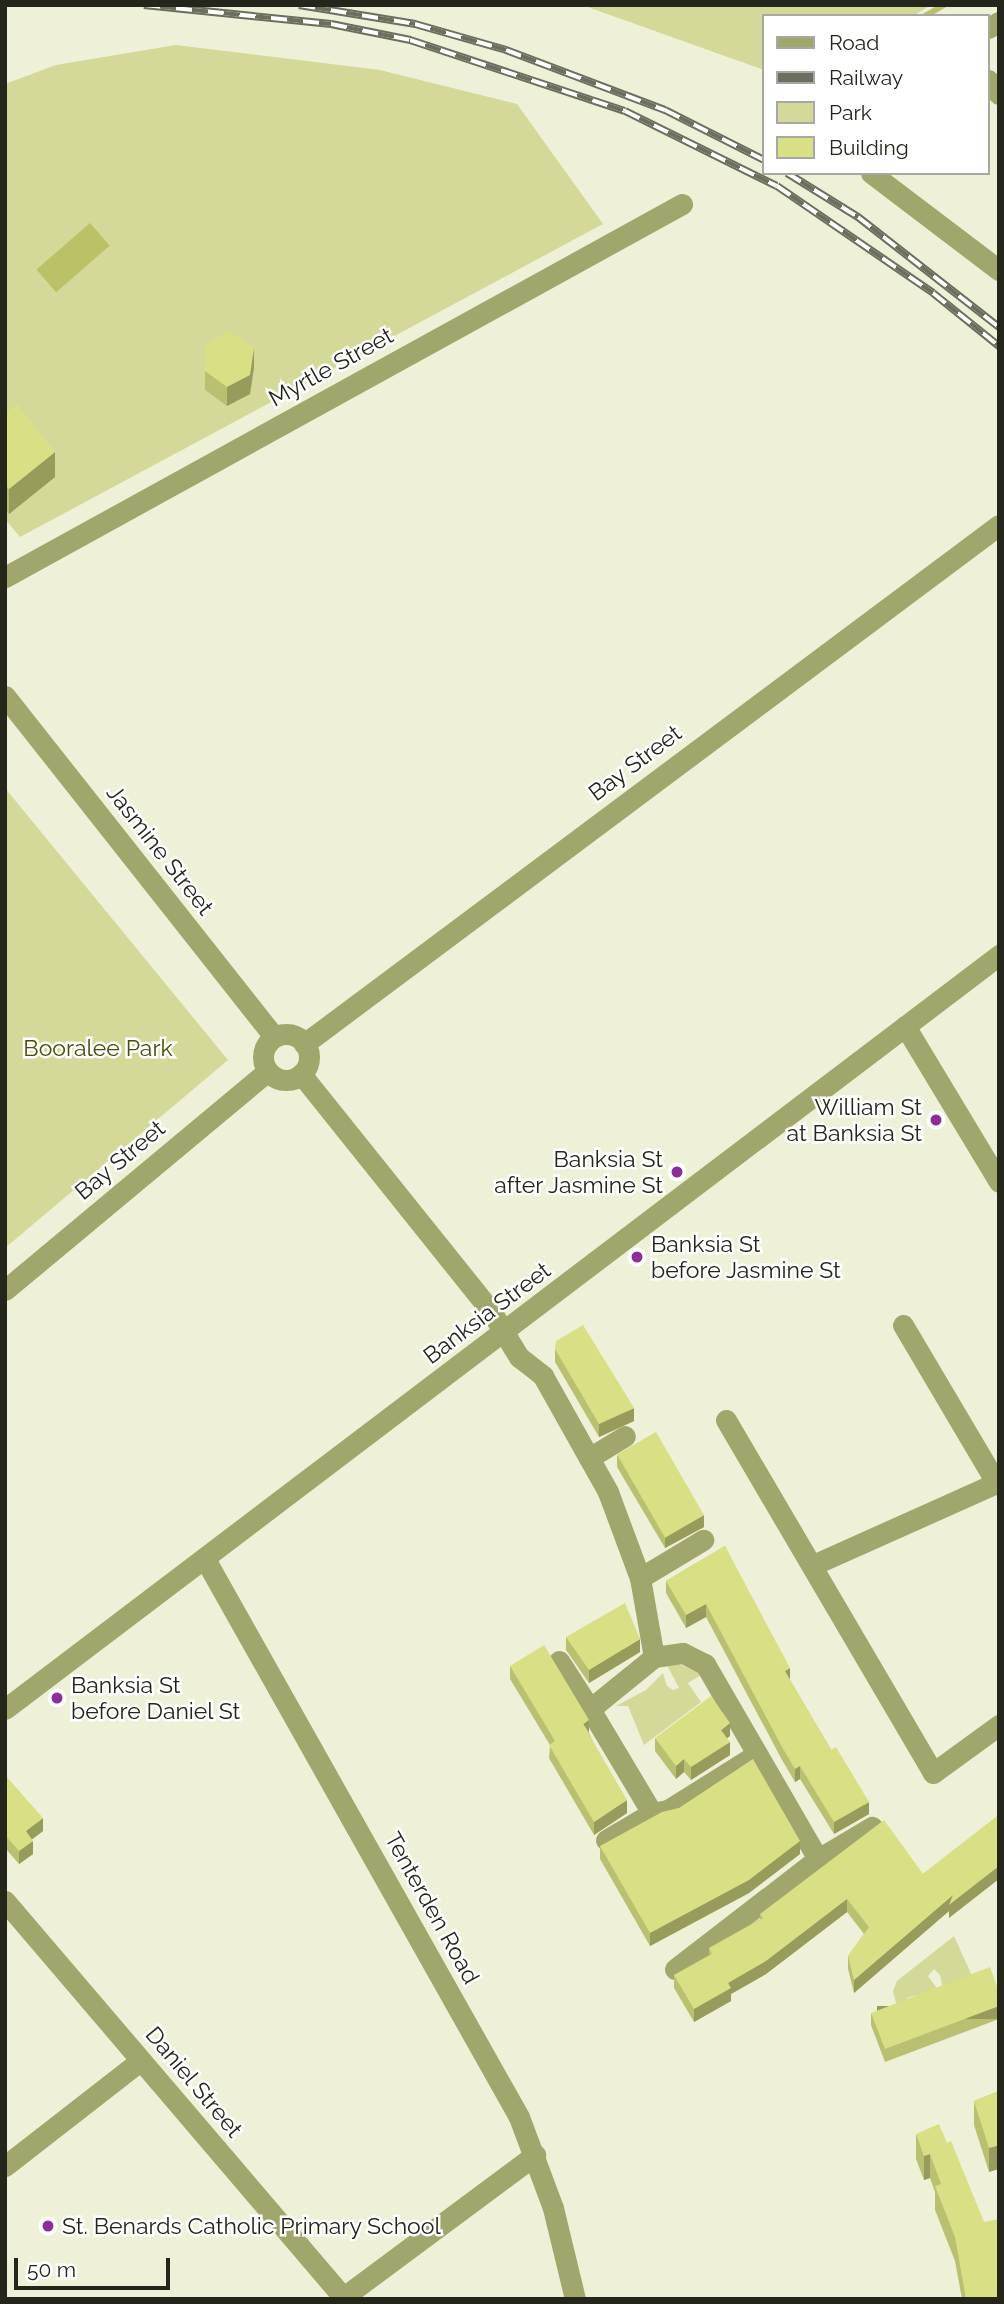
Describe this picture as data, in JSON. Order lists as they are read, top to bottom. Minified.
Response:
{"streets":{"street":["Myrtle Street","Bay Street","Jasmine Street","Banksia Street","Tenterden Road","Daniel Street"]},"crossings":[["Bay Street","Jasmine Street"],["Banksia Street","Tenterden Road"]],"parks":["Booralee Park"],"places":["William St at Banksia St","Banksia St after Jasmine St","Banksia St before Jasmine St","Banksia St before Daniel St","St. Benards Catholic Primary School"],"legend":["Road","Railway","Park","Building"],"scale_bar":"50 m"}
